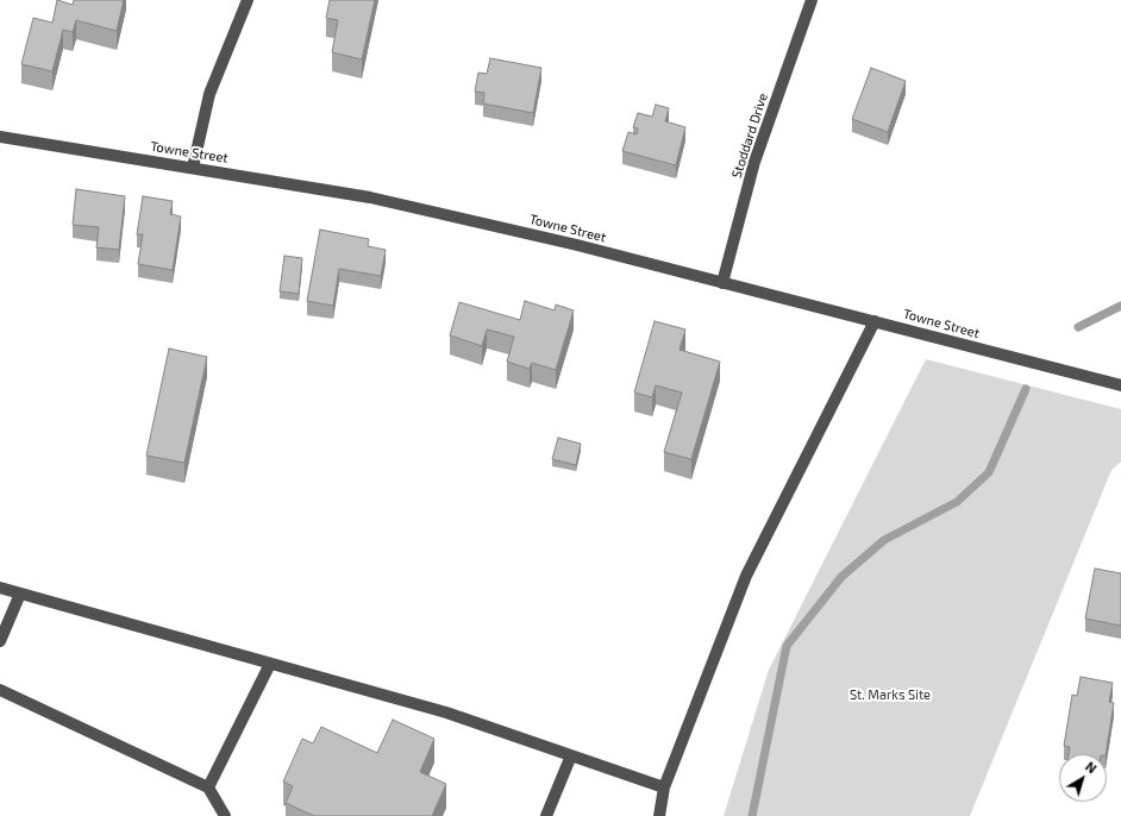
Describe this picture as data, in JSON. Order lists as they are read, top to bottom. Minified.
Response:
{"streets":{"street":["Stoddard Drive","Towne Street"]},"crossings":[["Stoddard Drive","Towne Street"]],"parks":["St. Marks Site"],"north":"top right"}
